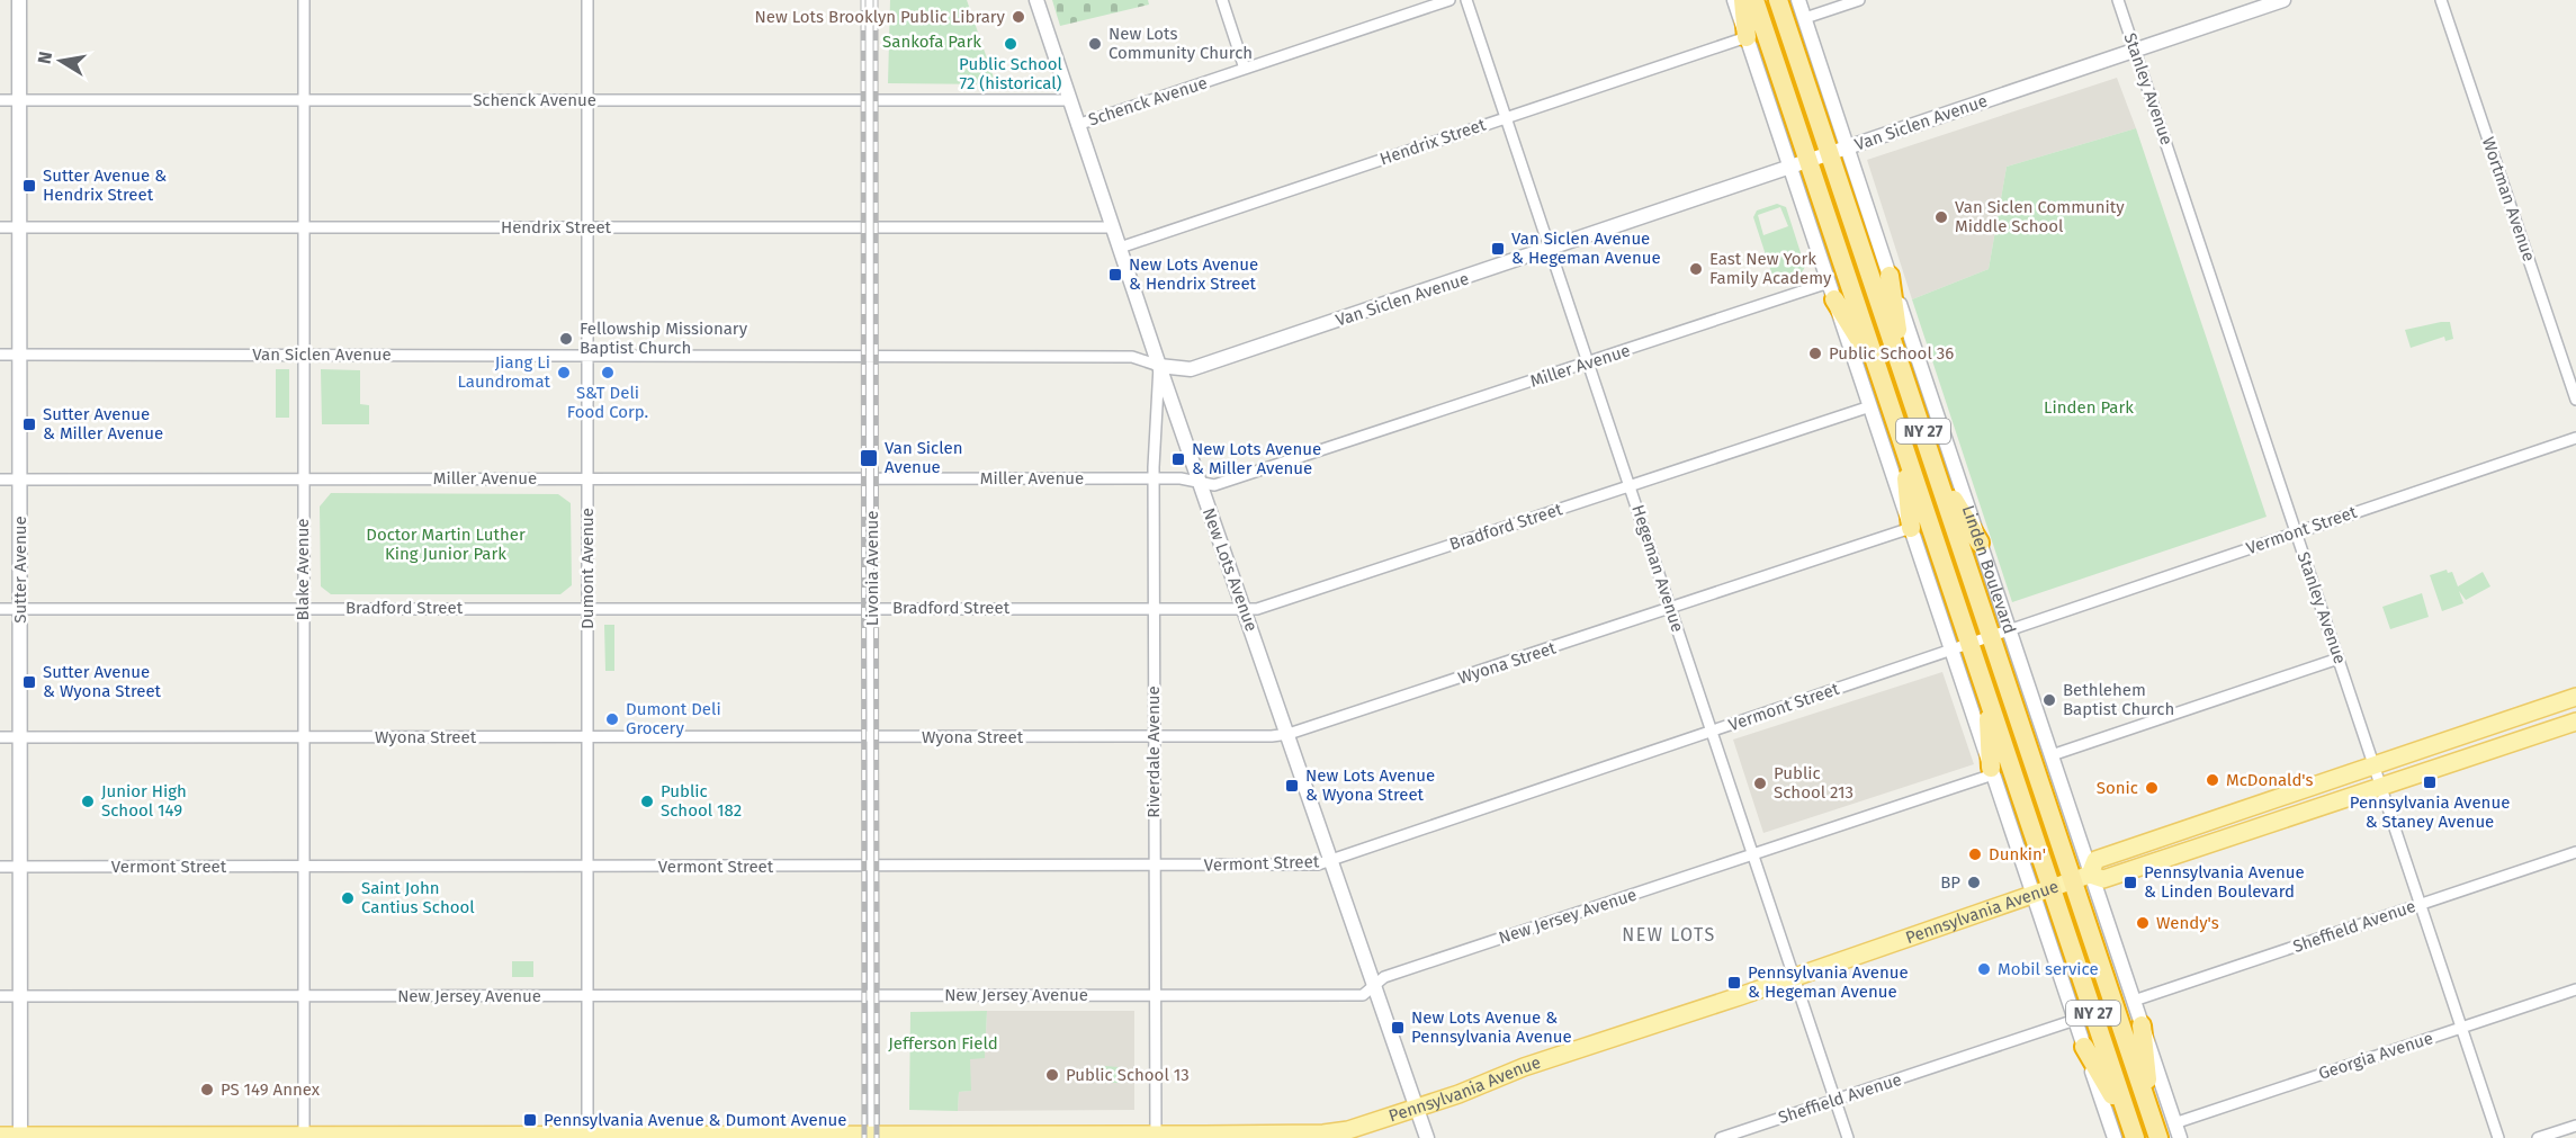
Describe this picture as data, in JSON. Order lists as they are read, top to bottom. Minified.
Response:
{"streets":{"highway":["NY 27","Linden Boulevard"],"main road":["Pennsylvania Avenue"],"street":["Stanley Avenue","Schenck Avenue","Van Siclen Avenue","Hendrix Street","Wortman Avenue","Miller Avenue","Bradford Street","Vermont Street","Dumont Avenue","Livonia Avenue","Hegeman Avenue","Sutter Avenue","Blake Avenue","New Lots Avenue","Wyona Street","Riverdale Avenue","New Jersey Avenue","Sheffield Avenue","Georgia Avenue"]},"crossings":[["Stanley Avenue","Van Siclen Avenue"],["Stanley Avenue","Vermont Street"],["Stanley Avenue","Pennsylvania Avenue"],["Stanley Avenue","Sheffield Avenue"],["Stanley Avenue","Georgia Avenue"],["Schenck Avenue","Dumont Avenue"],["Schenck Avenue","Livonia Avenue"],["Schenck Avenue","Sutter Avenue"],["Schenck Avenue","Blake Avenue"],["Schenck Avenue","New Lots Avenue"],["Van Siclen Avenue","NY 27"],["Van Siclen Avenue","Dumont Avenue"],["Van Siclen Avenue","Livonia Avenue"],["Van Siclen Avenue","Hegeman Avenue"],["Van Siclen Avenue","Sutter Avenue"],["Van Siclen Avenue","Blake Avenue"],["Van Siclen Avenue","New Lots Avenue"],["Van Siclen Avenue","Linden Boulevard"],["Van Siclen Avenue","Riverdale Avenue"],["Hendrix Street","Dumont Avenue"],["Hendrix Street","Livonia Avenue"],["Hendrix Street","Hegeman Avenue"],["Hendrix Street","Sutter Avenue"],["Hendrix Street","Blake Avenue"],["Hendrix Street","New Lots Avenue"],["Miller Avenue","Dumont Avenue"],["Miller Avenue","Livonia Avenue"],["Miller Avenue","Hegeman Avenue"],["Miller Avenue","Sutter Avenue"],["Miller Avenue","Blake Avenue"],["Miller Avenue","New Lots Avenue"],["Miller Avenue","Riverdale Avenue"],["NY 27","Vermont Street"],["NY 27","Pennsylvania Avenue"],["Bradford Street","Dumont Avenue"],["Bradford Street","Livonia Avenue"],["Bradford Street","Hegeman Avenue"],["Bradford Street","Sutter Avenue"],["Bradford Street","Blake Avenue"],["Bradford Street","New Lots Avenue"],["Bradford Street","Riverdale Avenue"],["Vermont Street","Dumont Avenue"],["Vermont Street","Livonia Avenue"],["Vermont Street","Hegeman Avenue"],["Vermont Street","Sutter Avenue"],["Vermont Street","Blake Avenue"],["Vermont Street","New Lots Avenue"],["Vermont Street","Linden Boulevard"],["Vermont Street","Riverdale Avenue"],["Dumont Avenue","Wyona Street"],["Dumont Avenue","Pennsylvania Avenue"],["Dumont Avenue","New Jersey Avenue"],["Livonia Avenue","Wyona Street"],["Livonia Avenue","Pennsylvania Avenue"],["Livonia Avenue","New Jersey Avenue"],["Hegeman Avenue","Wyona Street"],["Hegeman Avenue","Pennsylvania Avenue"],["Hegeman Avenue","New Jersey Avenue"],["Hegeman Avenue","Sheffield Avenue"],["Sutter Avenue","Wyona Street"],["Sutter Avenue","Pennsylvania Avenue"],["Sutter Avenue","New Jersey Avenue"],["Blake Avenue","Wyona Street"],["Blake Avenue","Pennsylvania Avenue"],["Blake Avenue","New Jersey Avenue"],["New Lots Avenue","Wyona Street"],["New Lots Avenue","Riverdale Avenue"],["New Lots Avenue","Pennsylvania Avenue"],["New Lots Avenue","New Jersey Avenue"],["Linden Boulevard","Pennsylvania Avenue"],["Linden Boulevard","Sheffield Avenue"],["Linden Boulevard","Georgia Avenue"],["Wyona Street","Riverdale Avenue"],["Riverdale Avenue","Pennsylvania Avenue"],["Riverdale Avenue","New Jersey Avenue"]],"districts":["NEW LOTS"],"parks":["Sankofa Park","Linden Park","Doctor Martin Luther King Junior Park","Jefferson Field"],"places":{"other":["New Lots Brooklyn Public Library","Public School 72 (historical)","New Lots Community Church","Van Siclen Community Middle School","East New York Family Academy","Fellowship Missionary Baptist Church","Public School 36","Jiang Li Laundromat","S&T Deli Food Corp.","Bethlehem Baptist Church","Dumont Deli Grocery","McDonald's","Public School 213","Sonic","Junior High School 149","Public School 182","Dunkin'","BP","Saint John Cantius School","Wendy's","Mobil service","Public School 13","PS 149 Annex"],"transit":["Sutter Avenue & Hendrix Street","Van Siclen Avenue & Hegeman Avenue","New Lots Avenue & Hendrix Street","Sutter Avenue & Miller Avenue","Van Siclen Avenue","New Lots Avenue & Miller Avenue","Sutter Avenue & Wyona Street","Pennsylvania Avenue & Staney Avenue","New Lots Avenue & Wyona Street","Pennsylvania Avenue & Linden Boulevard","Pennsylvania Avenue & Hegeman Avenue","New Lots Avenue & Pennsylvania Avenue","Pennsylvania Avenue & Dumont Avenue"]},"north":"left"}
